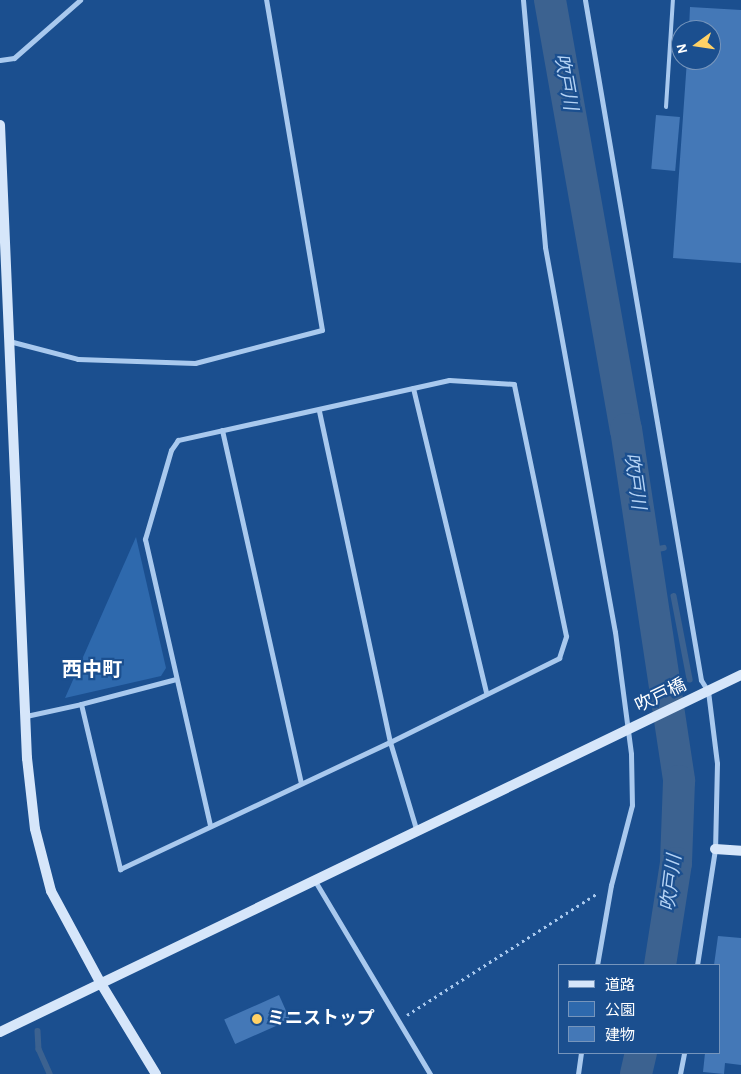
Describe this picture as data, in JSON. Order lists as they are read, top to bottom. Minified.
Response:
{"streets":{"street":["吹戸橋"]},"districts":["西中町"],"water":["吹戸川"],"places":["ミニストップ"],"legend":["道路","公園","建物"],"north":"left"}
